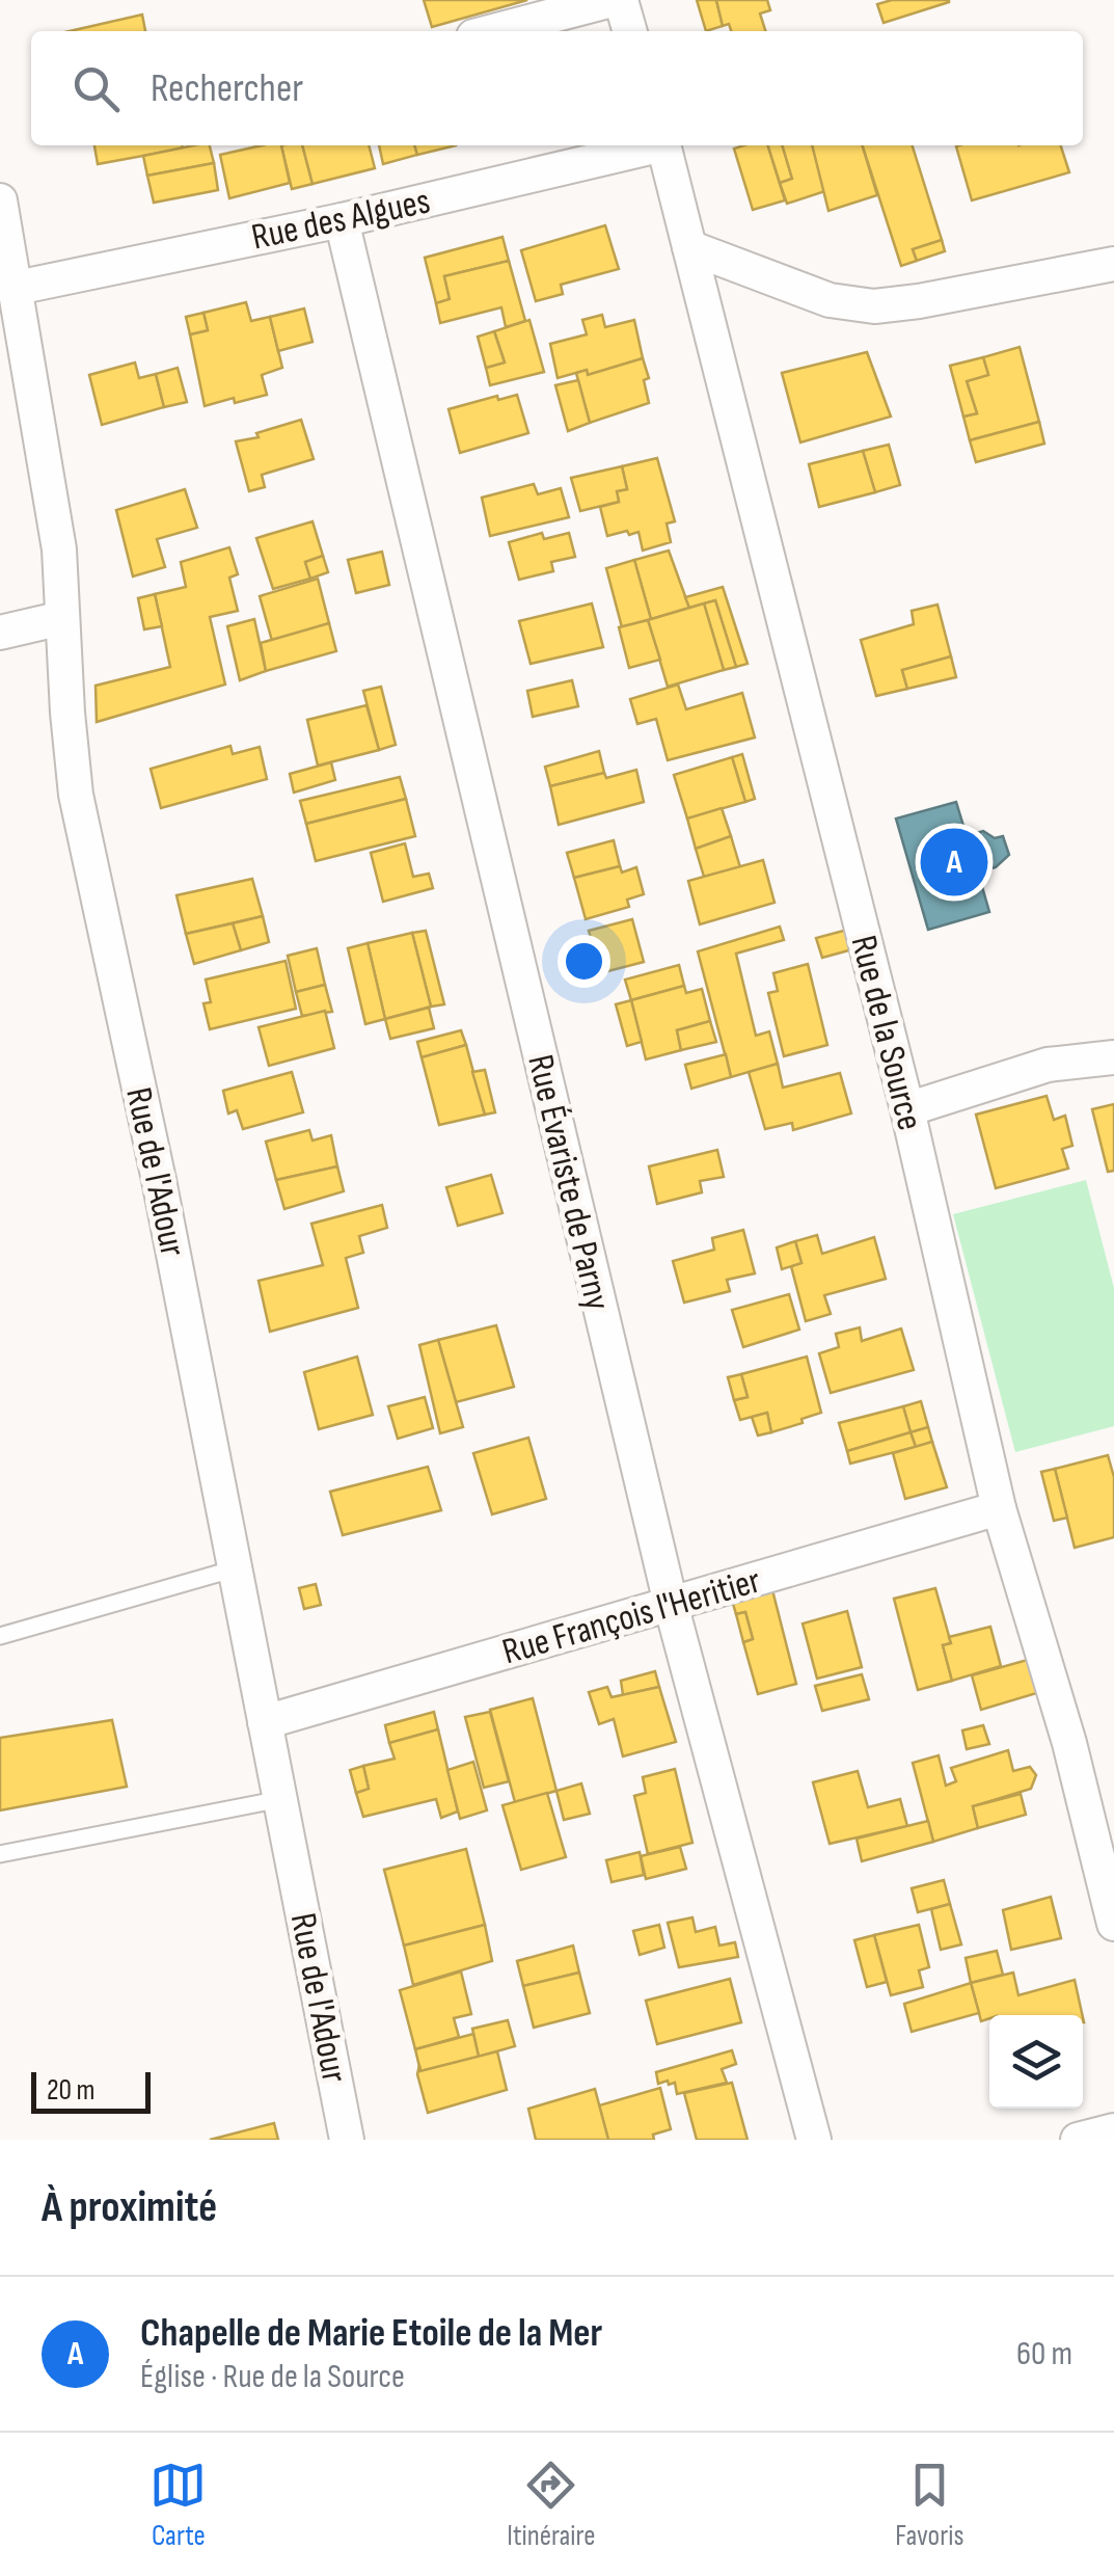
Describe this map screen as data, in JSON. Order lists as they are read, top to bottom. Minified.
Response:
{"streets":{"street":["Rue des Algues","Rue de la Source","Rue de l'Adour","Rue Évariste de Parny","Rue François l'Heritier"]},"crossings":[["Rue des Algues","Rue de l'Adour"],["Rue des Algues","Rue Évariste de Parny"],["Rue de la Source","Rue François l'Heritier"],["Rue de l'Adour","Rue François l'Heritier"],["Rue Évariste de Parny","Rue François l'Heritier"]],"scale_bar":"20 m","page":{"search":"Rechercher","pins":"A","scale":"20 m","heading":"À proximité","list":[{"mark":"A","name":"Chapelle de Marie Etoile de la Mer","note":"Église · Rue de la Source","value":"60 m"}],"nav":["Carte","Itinéraire","Favoris"]}}
